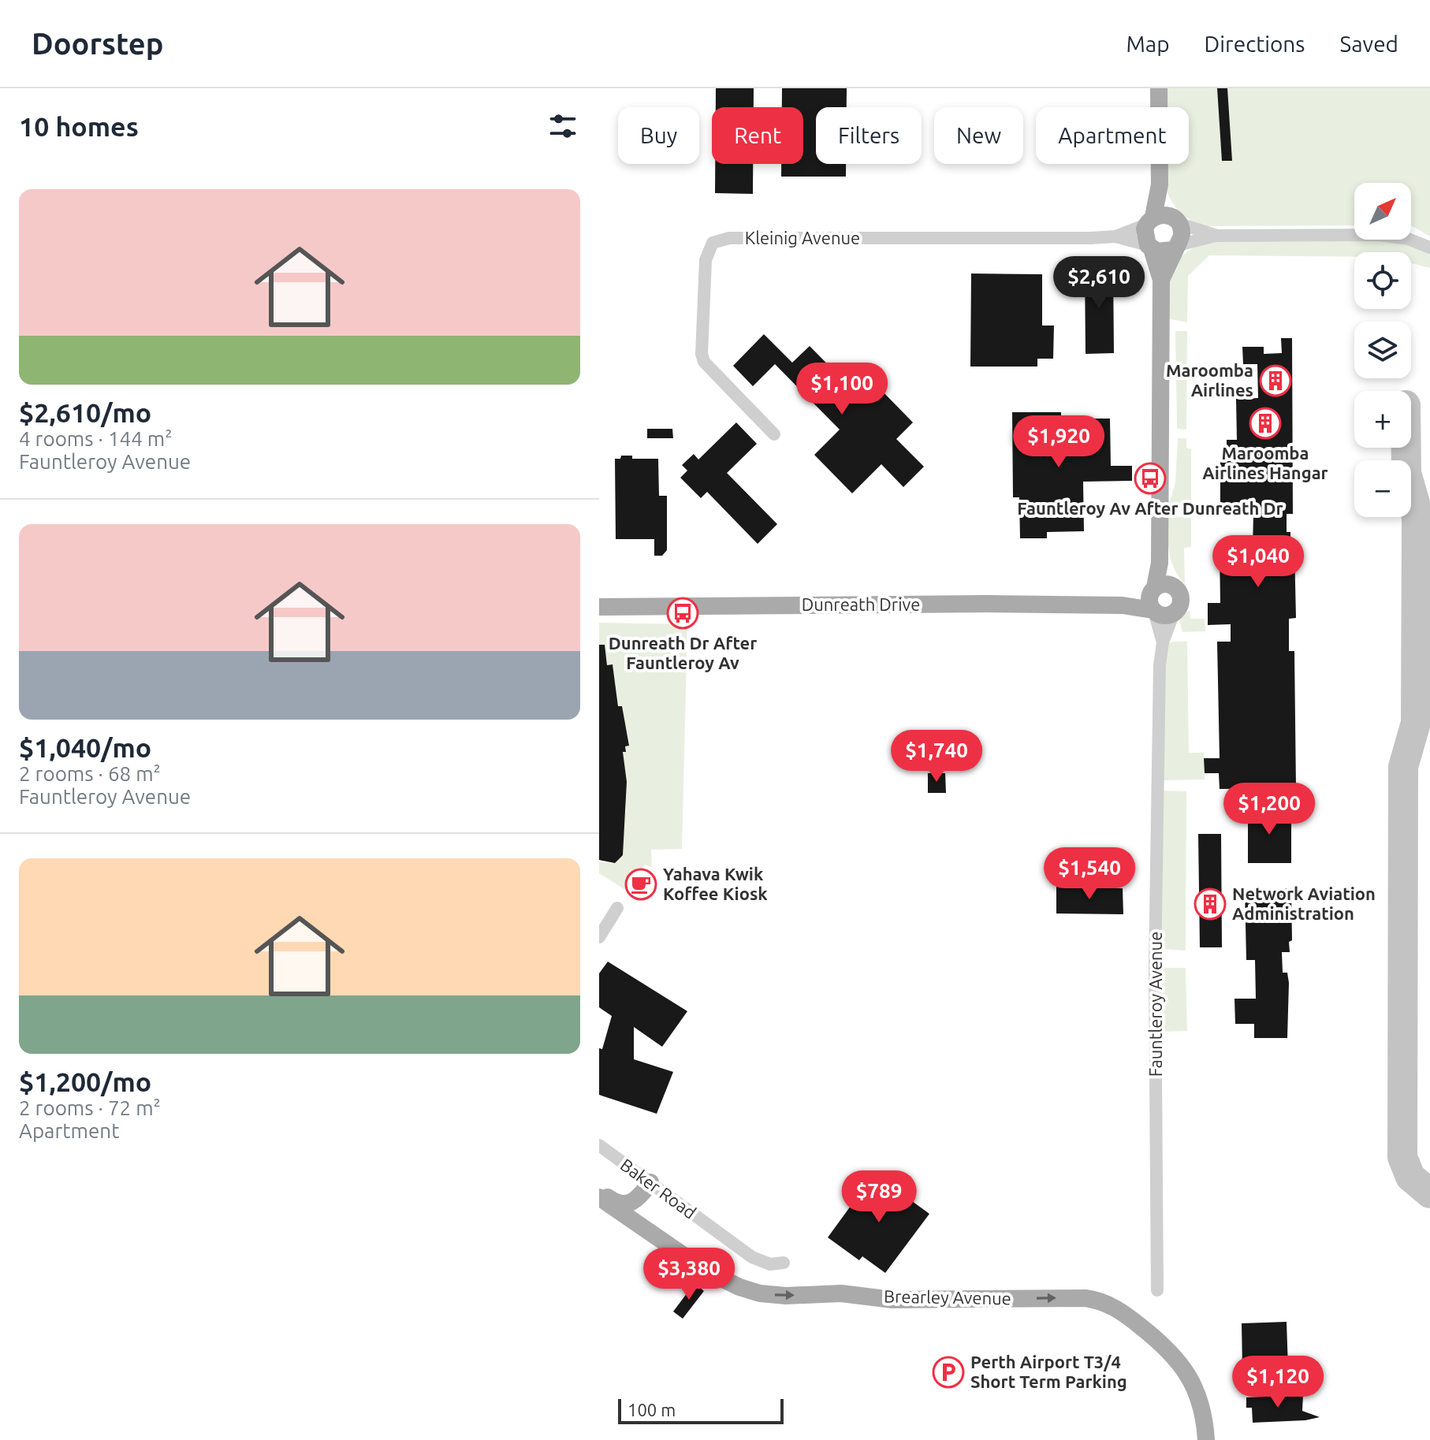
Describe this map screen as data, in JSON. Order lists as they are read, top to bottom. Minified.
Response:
{"streets":{"main road":["Dunreath Drive","Fauntleroy Avenue","Brearley Avenue"],"street":["Kleinig Avenue","Baker Road"]},"crossings":[["Kleinig Avenue","Fauntleroy Avenue"],["Dunreath Drive","Fauntleroy Avenue"]],"one_way":["Brearley Avenue"],"places":{"building":["Maroomba Airlines","Maroomba Airlines Hangar","Network Aviation Administration"],"bus stop":["Fauntleroy Av After Dunreath Dr","Dunreath Dr After Fauntleroy Av"],"cafe":["Yahava Kwik Koffee Kiosk"],"parking":["Perth Airport T3/4 Short Term Parking"]},"scale_bar":"100 m","north":"top right","page":{"header":"Doorstep","nav":["Map","Directions","Saved"],"heading":"10 homes","chip":["Buy","Rent","Filters","New","Apartment"],"list":[{"name":"$2,610/mo","note":"4 rooms · 144 m² · Fauntleroy Avenue"},{"name":"$1,040/mo","note":"2 rooms · 68 m² · Fauntleroy Avenue"},{"name":"$1,200/mo","note":"2 rooms · 72 m² · Apartment"}],"map_buttons":["+","−"],"price":["$2,610","$1,100","$1,920","$1,040","$1,740","$1,200","$1,540","$789","$3,380","$1,120"],"scale":"100 m"}}
